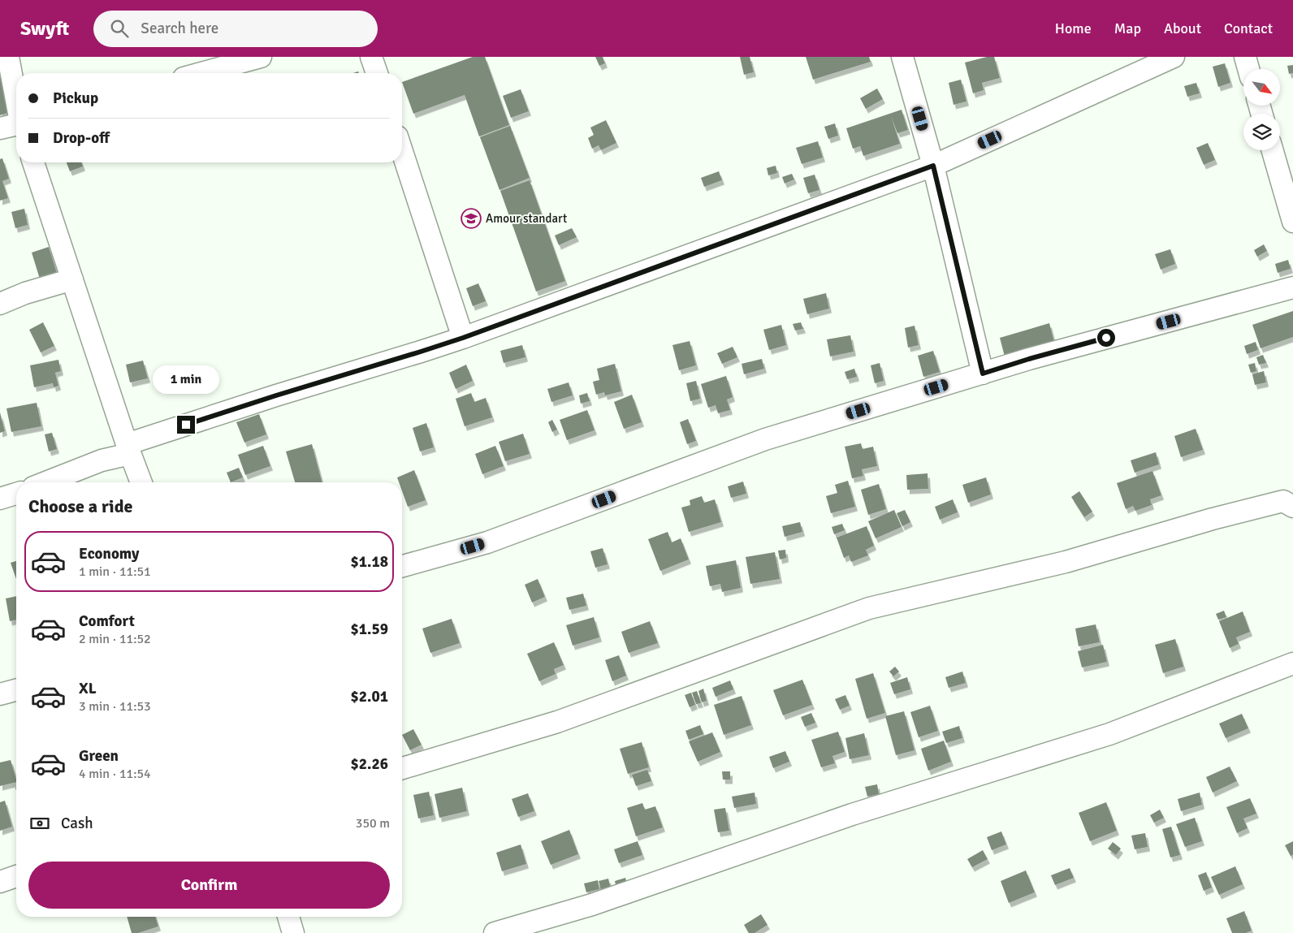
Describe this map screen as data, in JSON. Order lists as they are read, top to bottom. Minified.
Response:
{"places":{"school or university":["Amour standart"]},"north":"bottom right","page":{"header":"Swyft","search":"Search here","nav":["Home","Map","About","Contact"],"banner":["Pickup","Drop-off"],"bubble":"1 min","heading":"Choose a ride","list":[{"name":"Economy","note":"1 min · 11:51","value":"$1.18"},{"name":"Comfort","note":"2 min · 11:52","value":"$1.59"},{"name":"XL","note":"3 min · 11:53","value":"$2.01"},{"name":"Green","note":"4 min · 11:54","value":"$2.26"}],"pay":["Cash","350 m"],"buttons":"Confirm"}}
